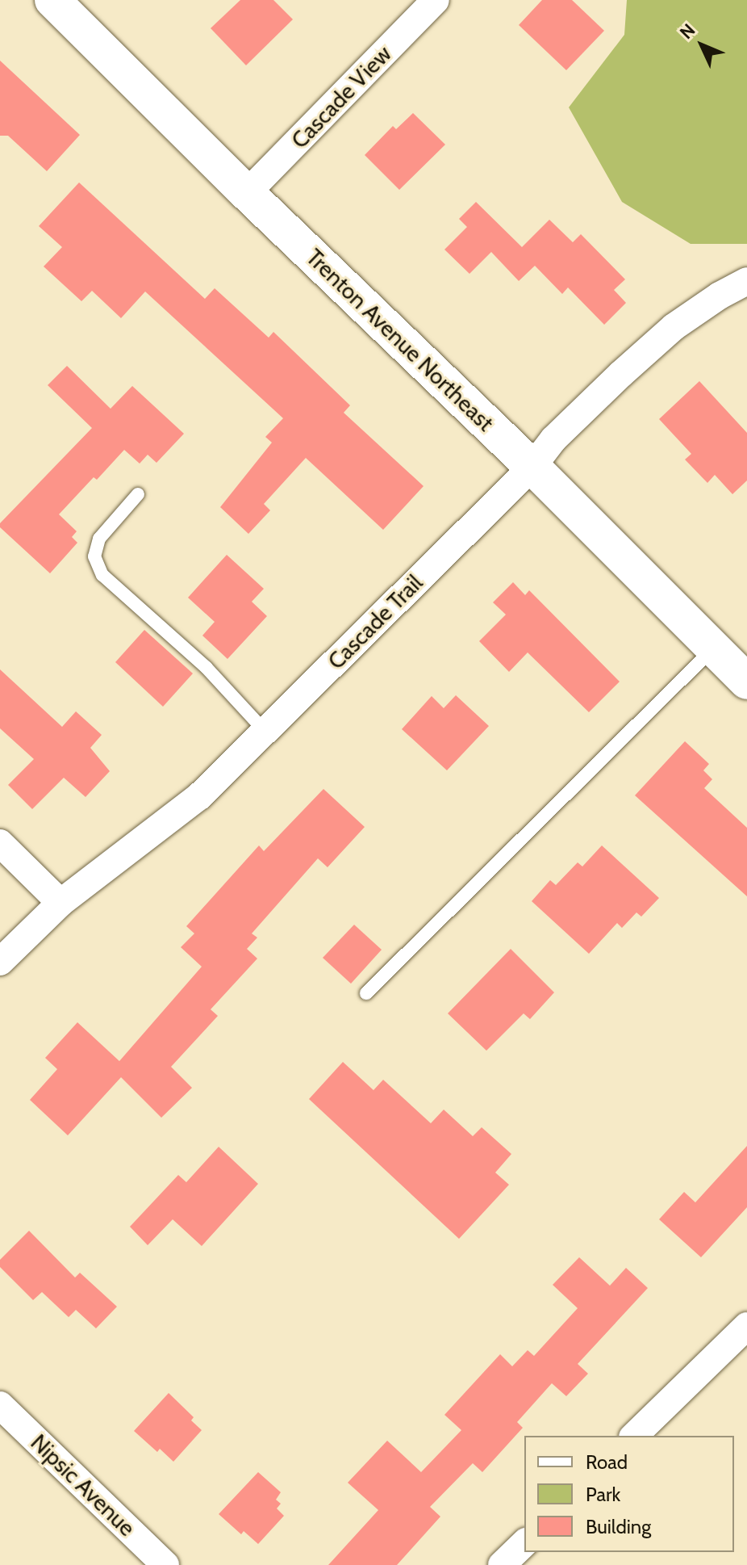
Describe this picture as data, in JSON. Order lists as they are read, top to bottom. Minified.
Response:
{"streets":{"main road":["Trenton Avenue Northeast"],"street":["Cascade View","Cascade Trail","Nipsic Avenue"]},"crossings":[["Cascade View","Trenton Avenue Northeast"],["Trenton Avenue Northeast","Cascade Trail"]],"legend":["Road","Park","Building"],"north":"top left"}
